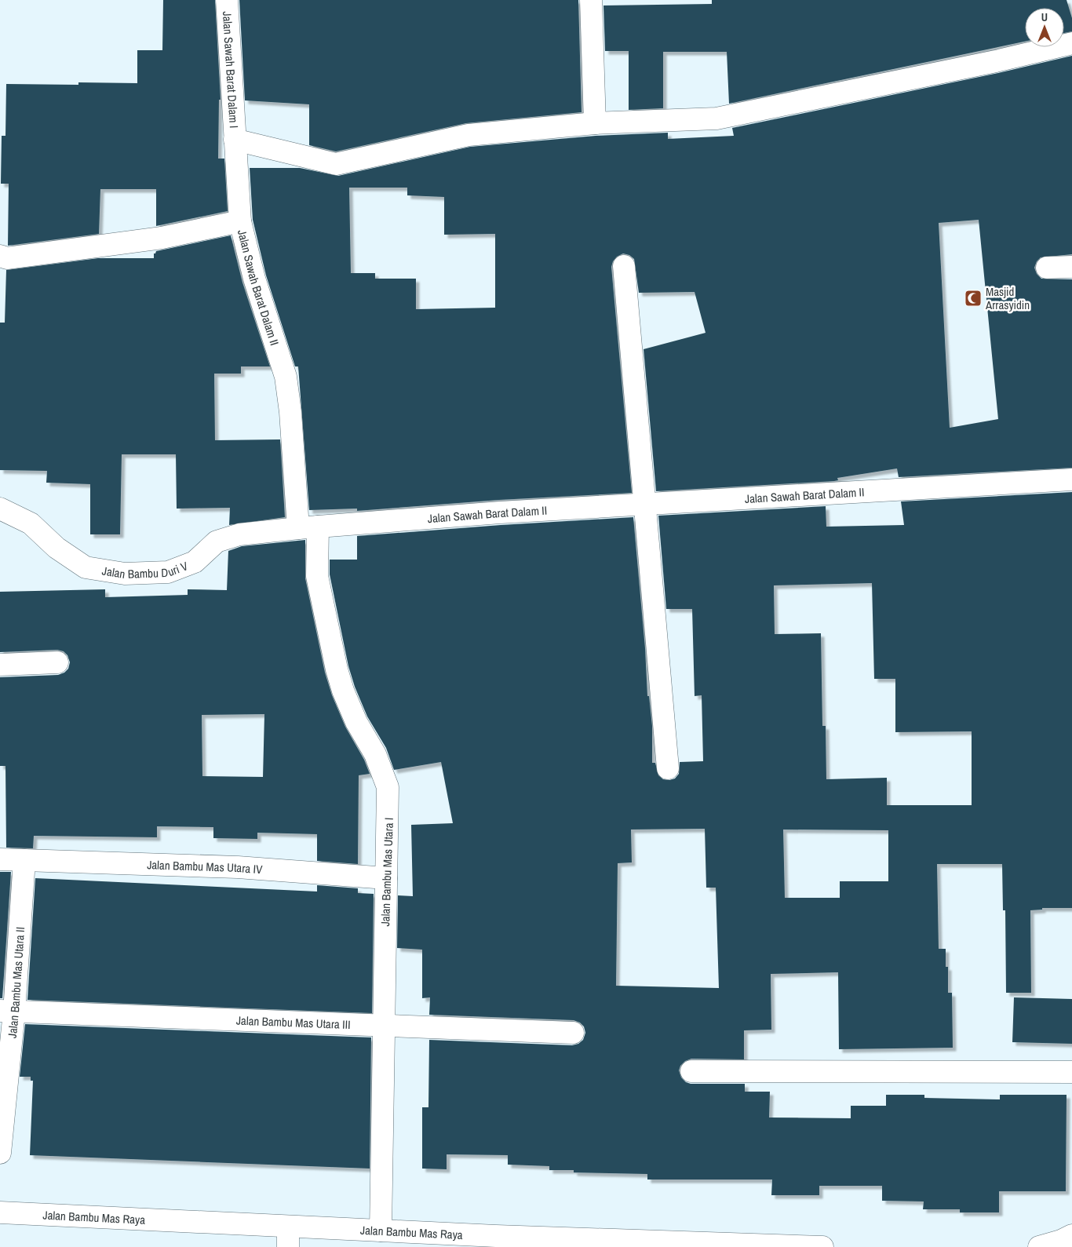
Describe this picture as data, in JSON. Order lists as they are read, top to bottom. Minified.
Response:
{"streets":{"street":["Jalan Sawah Barat Dalam I","Jalan Sawah Barat Dalam II","Jalan Bambu Duri V","Jalan Bambu Mas Utara IV","Jalan Bambu Mas Utara I","Jalan Bambu Mas Utara II","Jalan Bambu Mas Utara III","Jalan Bambu Mas Raya"]},"crossings":[["Jalan Sawah Barat Dalam I","Jalan Sawah Barat Dalam II"],["Jalan Sawah Barat Dalam II","Jalan Bambu Duri V"],["Jalan Sawah Barat Dalam II","Jalan Bambu Mas Utara I"],["Jalan Bambu Duri V","Jalan Bambu Mas Utara I"],["Jalan Bambu Mas Utara IV","Jalan Bambu Mas Utara I"],["Jalan Bambu Mas Utara IV","Jalan Bambu Mas Utara II"],["Jalan Bambu Mas Utara I","Jalan Bambu Mas Utara III"],["Jalan Bambu Mas Utara I","Jalan Bambu Mas Raya"],["Jalan Bambu Mas Utara II","Jalan Bambu Mas Utara III"]],"places":{"mosque":["Masjid Arrasyidin"]},"north":"top"}
